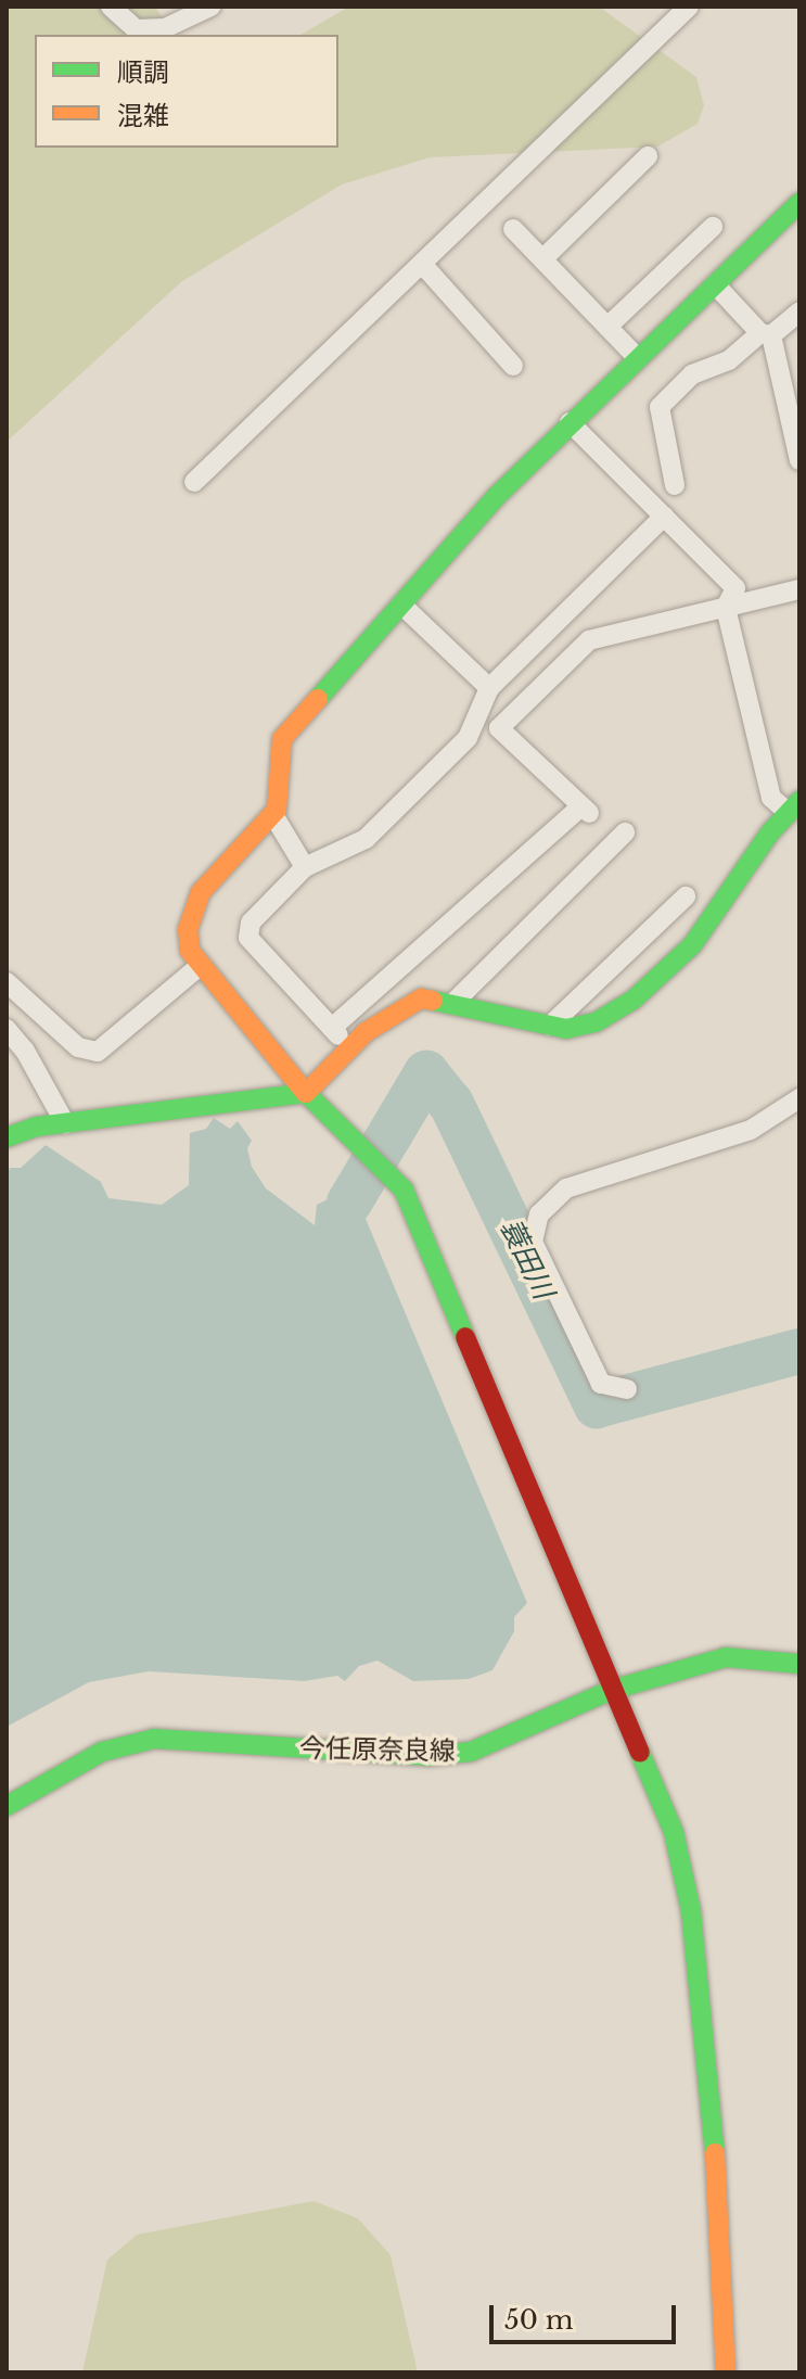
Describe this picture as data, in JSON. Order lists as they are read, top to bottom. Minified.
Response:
{"streets":{"street":["今任原奈良線"]},"water":["蓑田川"],"legend":["順調","混雑"],"scale_bar":"50 m"}
